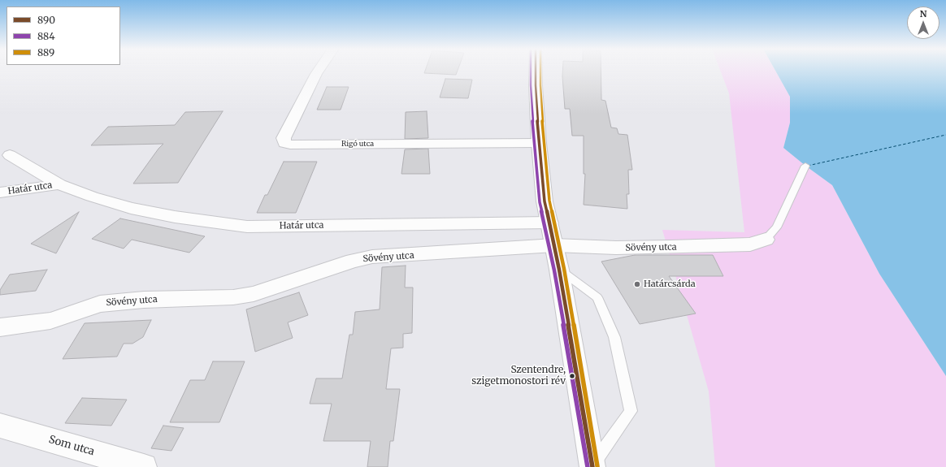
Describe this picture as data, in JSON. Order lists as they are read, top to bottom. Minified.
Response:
{"streets":{"street":["Rigó utca","Határ utca","Sövény utca","Som utca"]},"places":["Határcsárda","Szentendre, szigetmonostori rév"],"lines":["transit line 890","transit line 884","transit line 889"],"legend":["890","884","889"],"north":"top"}
